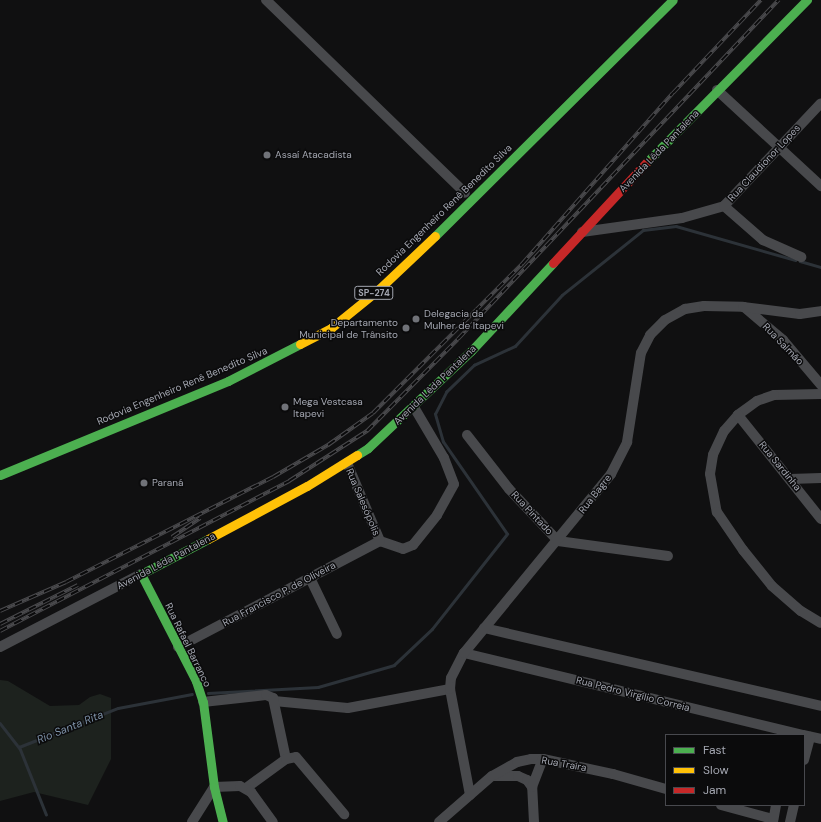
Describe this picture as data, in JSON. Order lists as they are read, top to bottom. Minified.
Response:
{"streets":{"main road":["Avenida Lêda Pantalena","Rodovia Engenheiro Renê Benedito Silva","SP-274","Rua Rafael Barranco"],"street":["Rua Claudionor Lopes","Rua Salmão","Rua Sardinha","Rua Bagre","Rua Salesópolis","Rua Pintado","Rua Francisco P. de Oliveira","Rua Pedro Virgílio Correia","Rua Traíra"]},"crossings":[["Avenida Lêda Pantalena","Rua Claudionor Lopes"],["Avenida Lêda Pantalena","Rua Salesópolis"],["Avenida Lêda Pantalena","Rua Rafael Barranco"],["Rua Salmão","Rua Bagre"],["Rua Bagre","Rua Pintado"],["Rua Bagre","Rua Pedro Virgílio Correia"],["Rua Bagre","Rua Traíra"],["Rua Salesópolis","Rua Francisco P. de Oliveira"],["Rua Francisco P. de Oliveira","Rua Rafael Barranco"]],"water":["Rio Santa Rita"],"places":["Assaí Atacadista","Delegacia da Mulher de Itapevi","Departamento Municipal de Trânsito","Mega Vestcasa Itapevi","Paraná"],"legend":["Fast","Slow","Jam"]}
